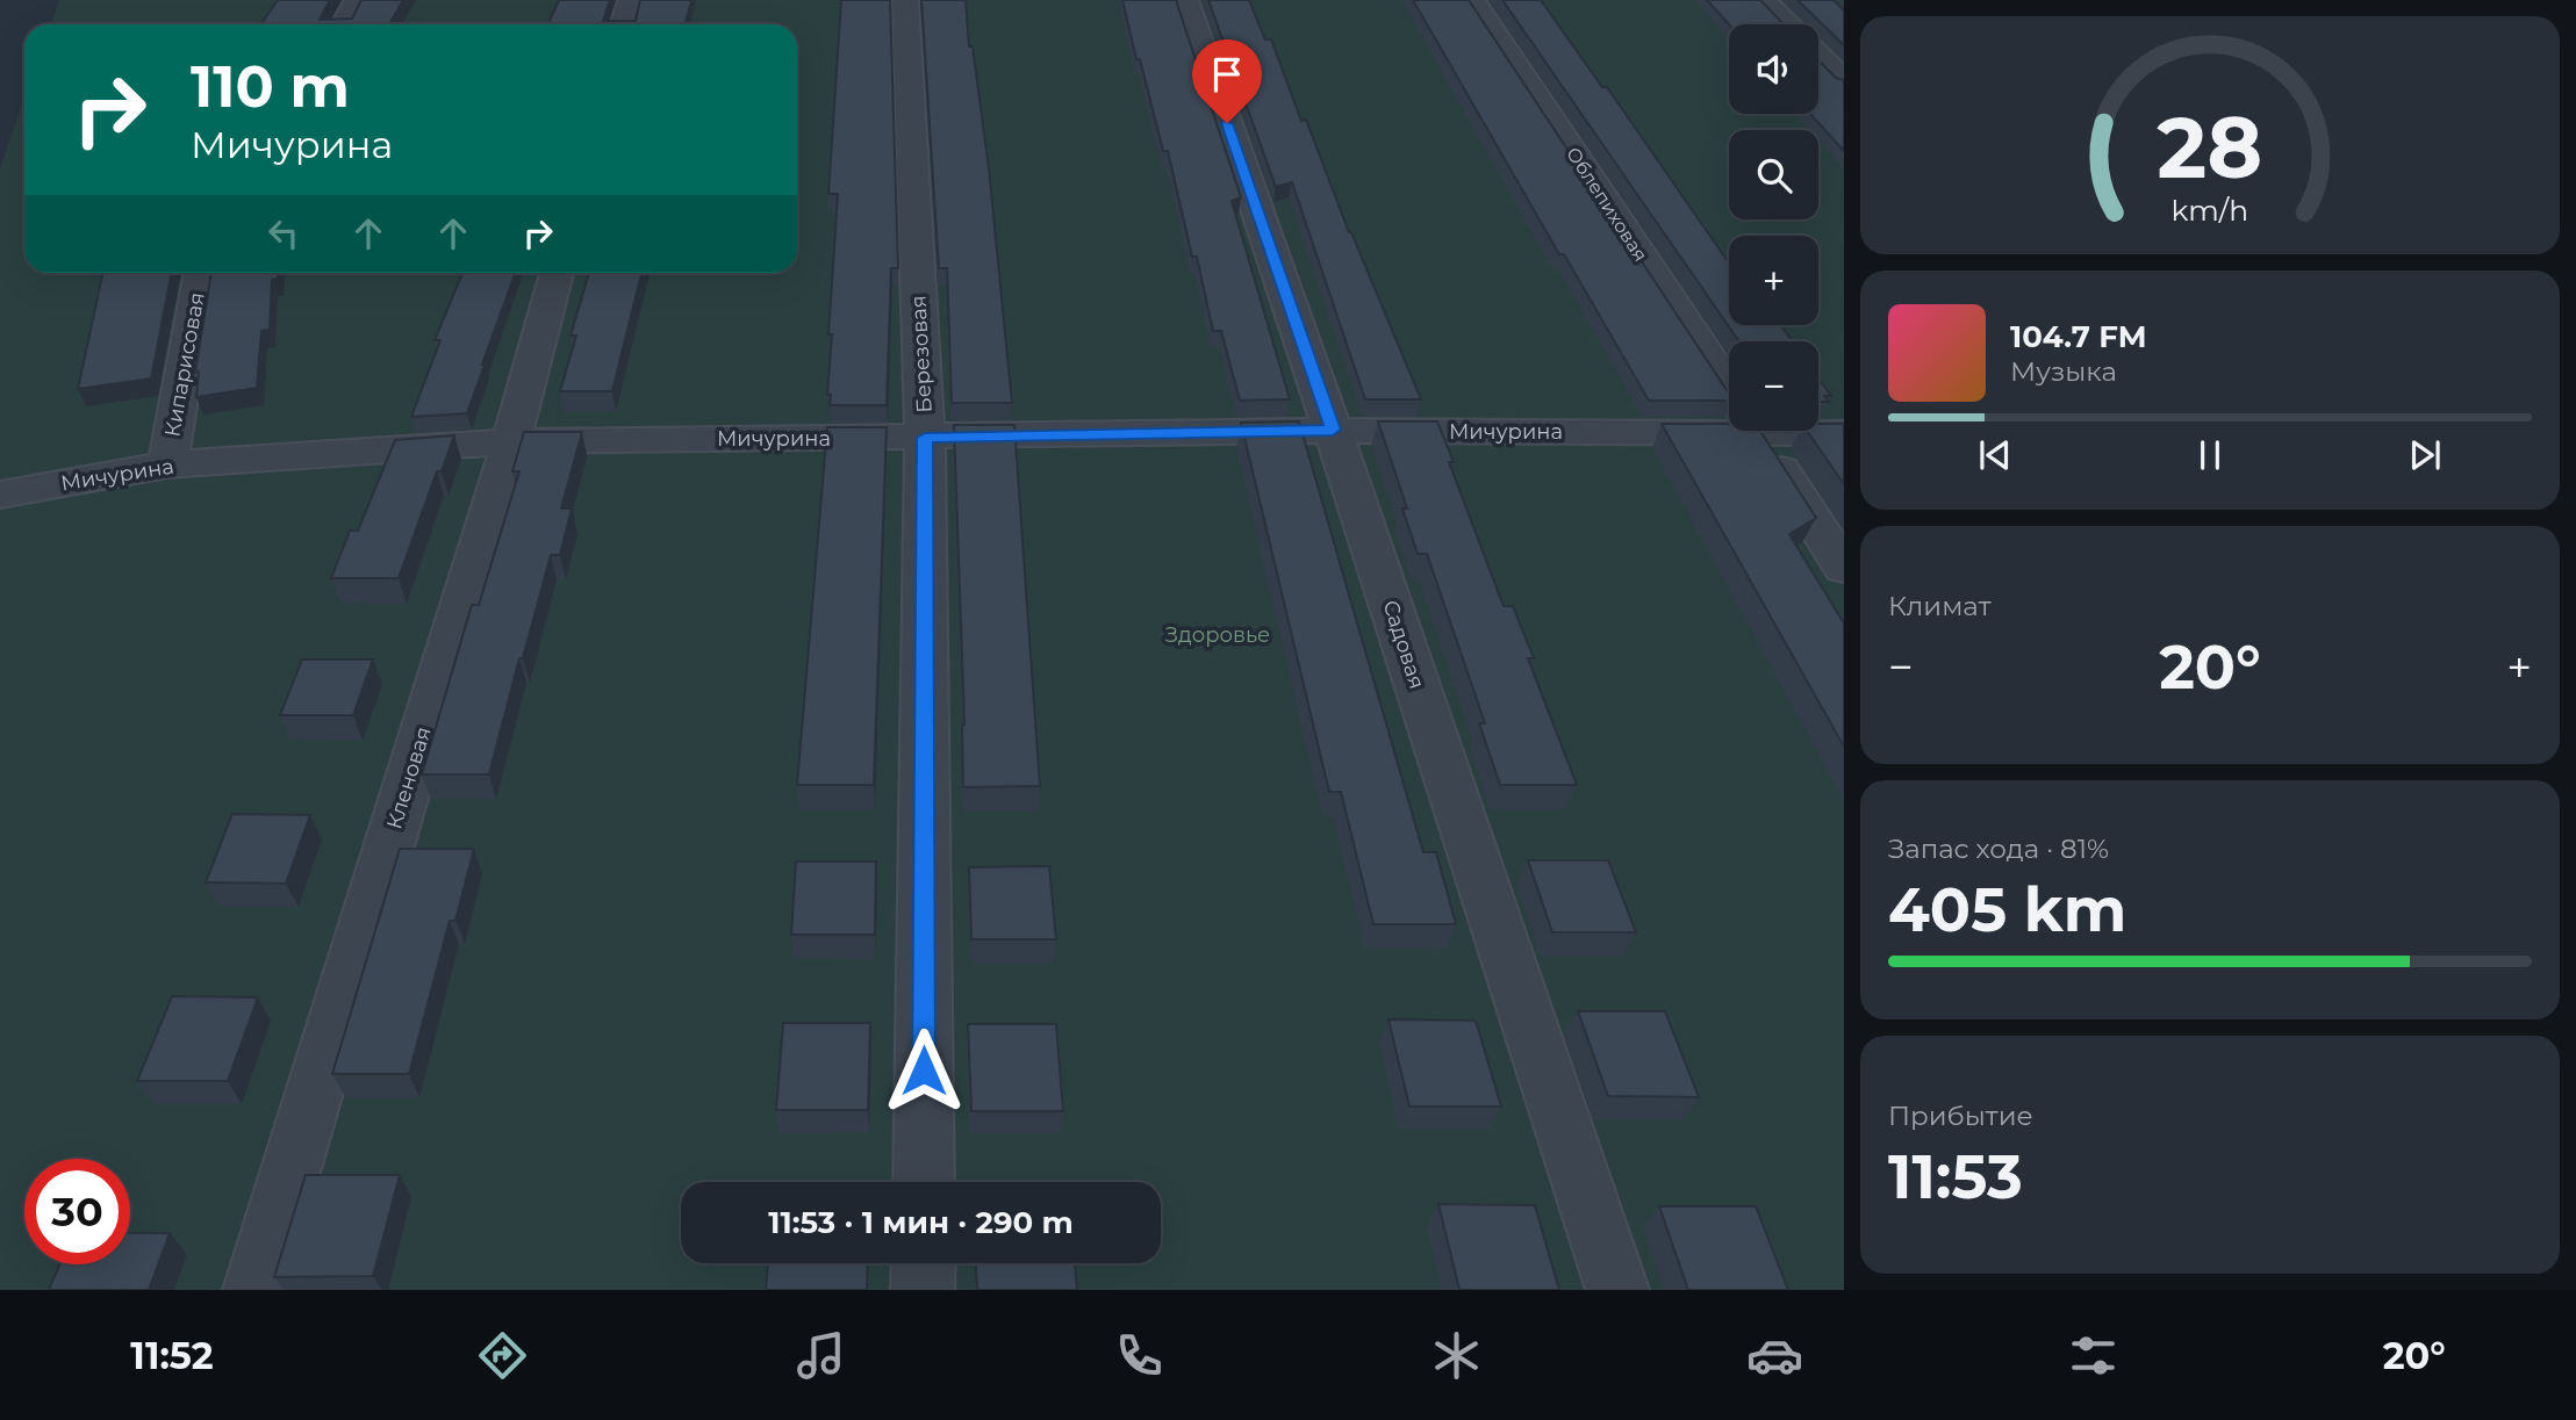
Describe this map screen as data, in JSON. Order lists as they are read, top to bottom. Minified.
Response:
{"streets":{"street":["Облепиховая","Березовая","Кипарисовая","Мичурина","Садовая","Кленовая"]},"crossings":[["Березовая","Мичурина"],["Кипарисовая","Мичурина"],["Мичурина","Садовая"],["Мичурина","Кленовая"]],"parks":["Здоровье"],"page":{"map_buttons":["+","−"],"turn":["110 m","Мичурина"],"song":["104.7 FM","Музыка"],"tile":["Климат",["Запас хода · 81%","405 km"],["Прибытие","11:53"]],"heat":["−","20°","+"],"limit":"30","trip":"11:53 · 1 мин · 290 m","tabs":["11:52","20°"],"gauge":["28","km/h"]}}
